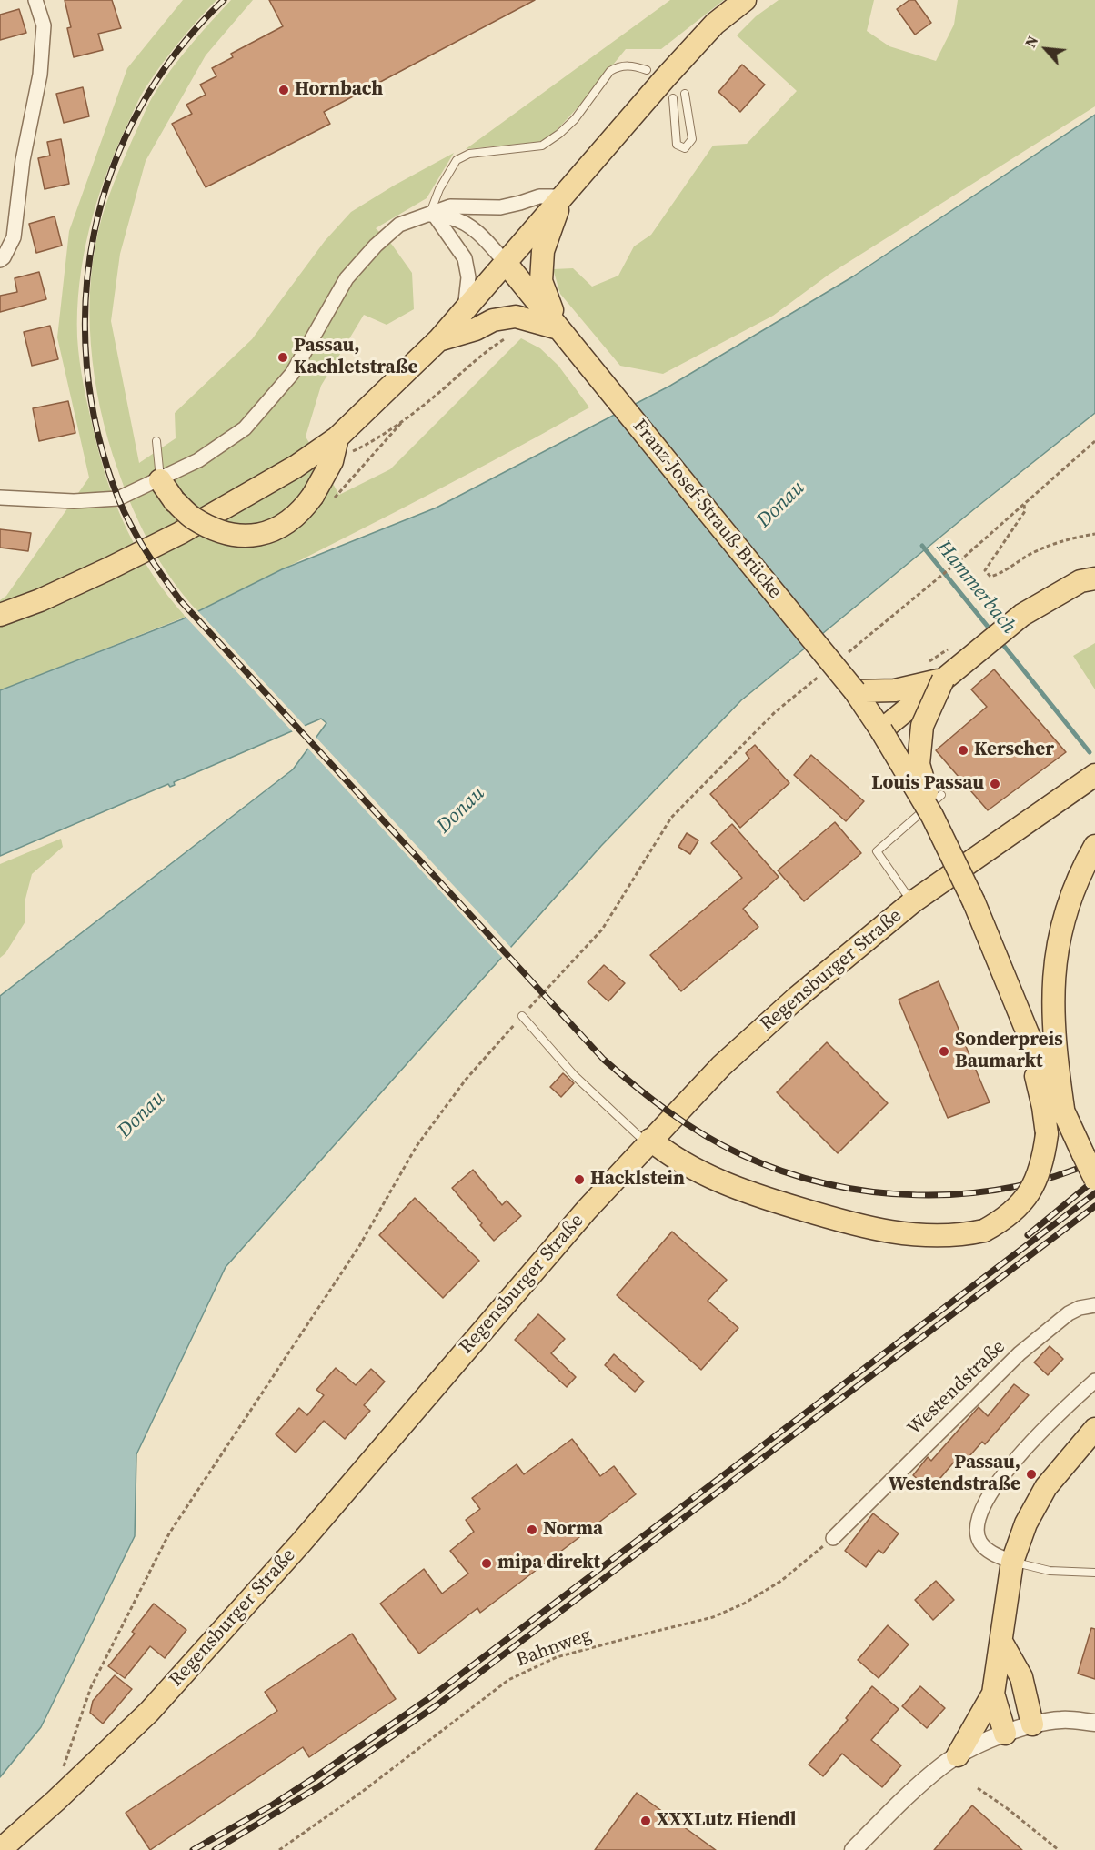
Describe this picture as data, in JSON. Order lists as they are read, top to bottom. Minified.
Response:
{"streets":{"main road":["Franz-Josef-Strauß-Brücke","Regensburger Straße"],"street":["Westendstraße"],"path":["Bahnweg"]},"crossings":[["Westendstraße","Bahnweg"]],"water":["Donau","Hammerbach"],"places":["Hornbach","Passau, Kachletstraße","Kerscher","Louis Passau","Sonderpreis Baumarkt","Hacklstein","Passau, Westendstraße","Norma","mipa direkt","XXXLutz Hiendl"],"north":"top left"}
